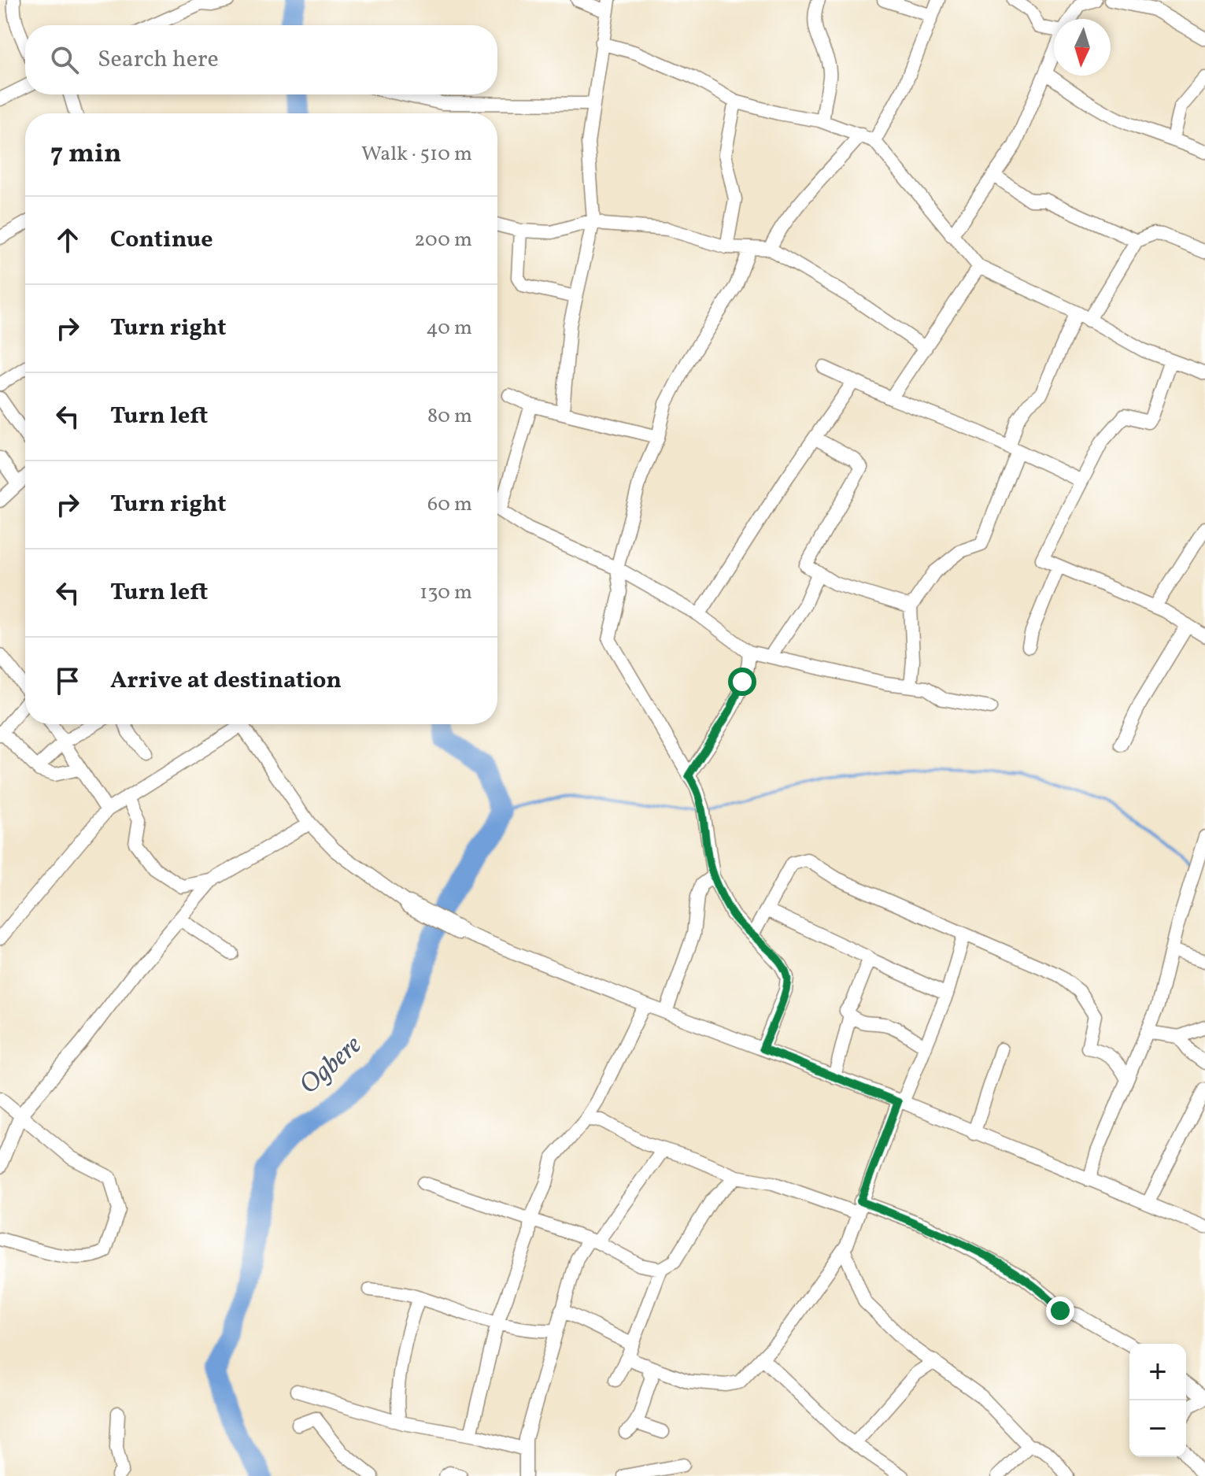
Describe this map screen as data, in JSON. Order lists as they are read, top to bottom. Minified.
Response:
{"water":["Ogbere"],"north":"bottom","page":{"search":"Search here","heading":["7 min","Walk · 510 m"],"list":[["Continue","200 m"],["Turn right","40 m"],["Turn left","80 m"],["Turn right","60 m"],["Turn left","130 m"],"Arrive at destination"],"map_buttons":["+","−"]}}
